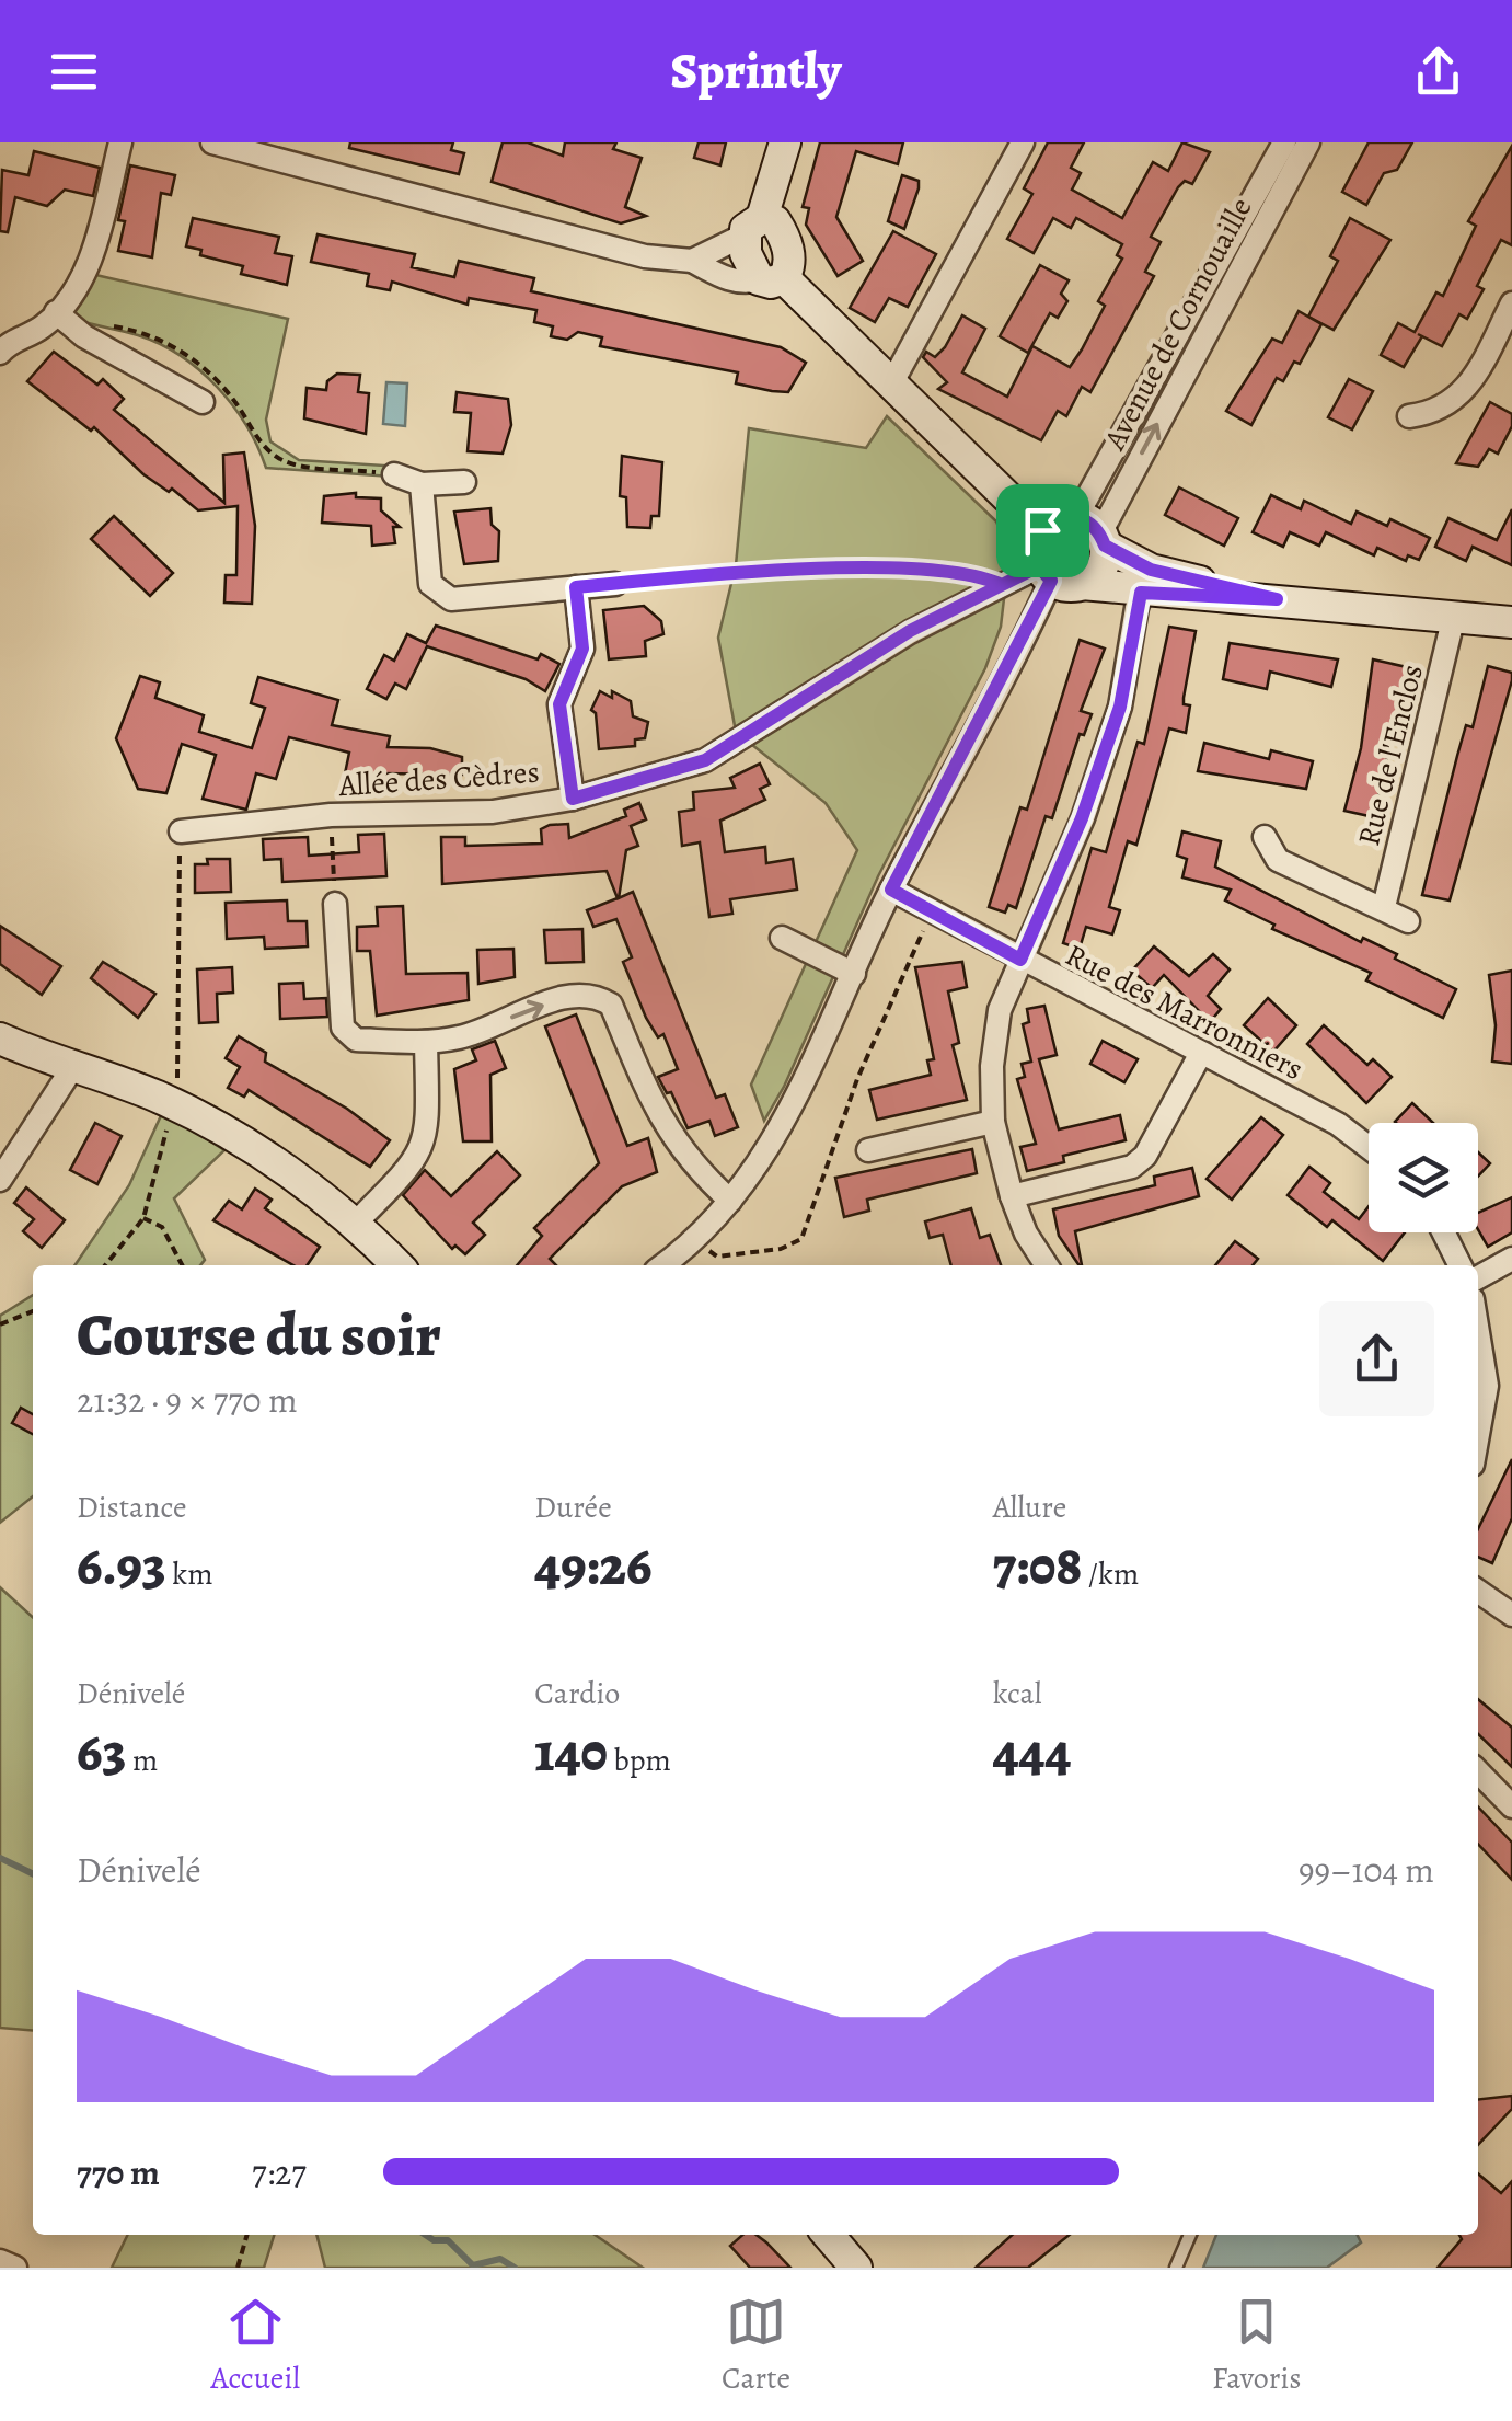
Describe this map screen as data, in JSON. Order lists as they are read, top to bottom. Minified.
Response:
{"streets":{"street":["Avenue de Cornouaille","Rue de l'Enclos","Allée des Cèdres","Rue des Marronniers"]},"crossings":[["Avenue de Cornouaille","Allée des Cèdres"]],"page":{"header":"Sprintly","heading":["Course du soir","21:32 · 9 × 770 m"],"stats":[["Distance","6.93 km"],["Durée","49:26"],["Allure","7:08 /km"],["Dénivelé","63 m"],["Cardio","140 bpm"],["kcal","444"]],"chart":["Dénivelé","99–104 m"],"list":[{"name":"770 m","note":"7:27"}],"tabs":["Accueil","Carte","Favoris"]}}
